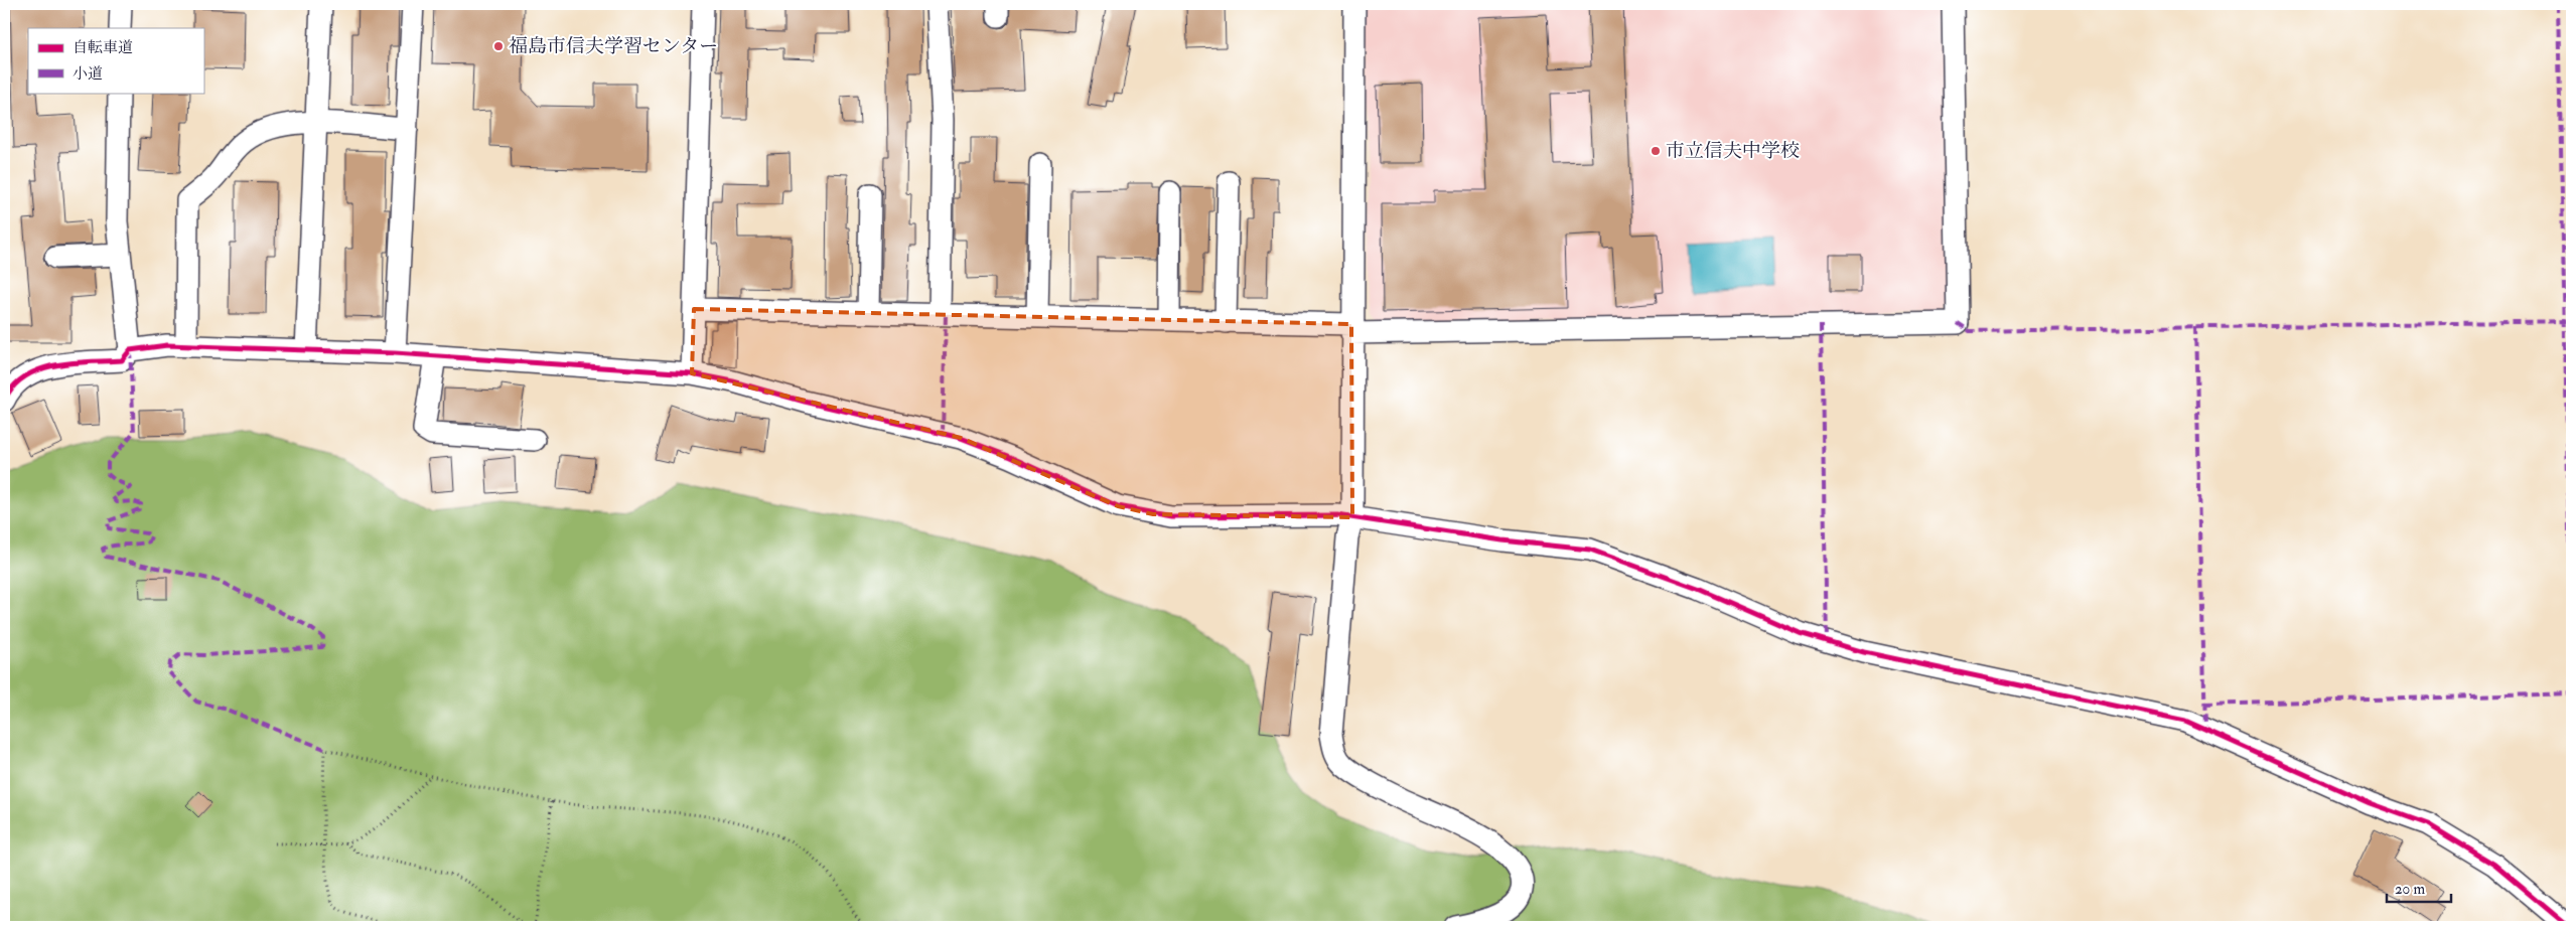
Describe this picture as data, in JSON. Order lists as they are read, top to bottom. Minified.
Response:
{"places":["福島市信夫学習センター","市立信夫中学校"],"legend":["自転車道","小道"],"scale_bar":"20 m"}
